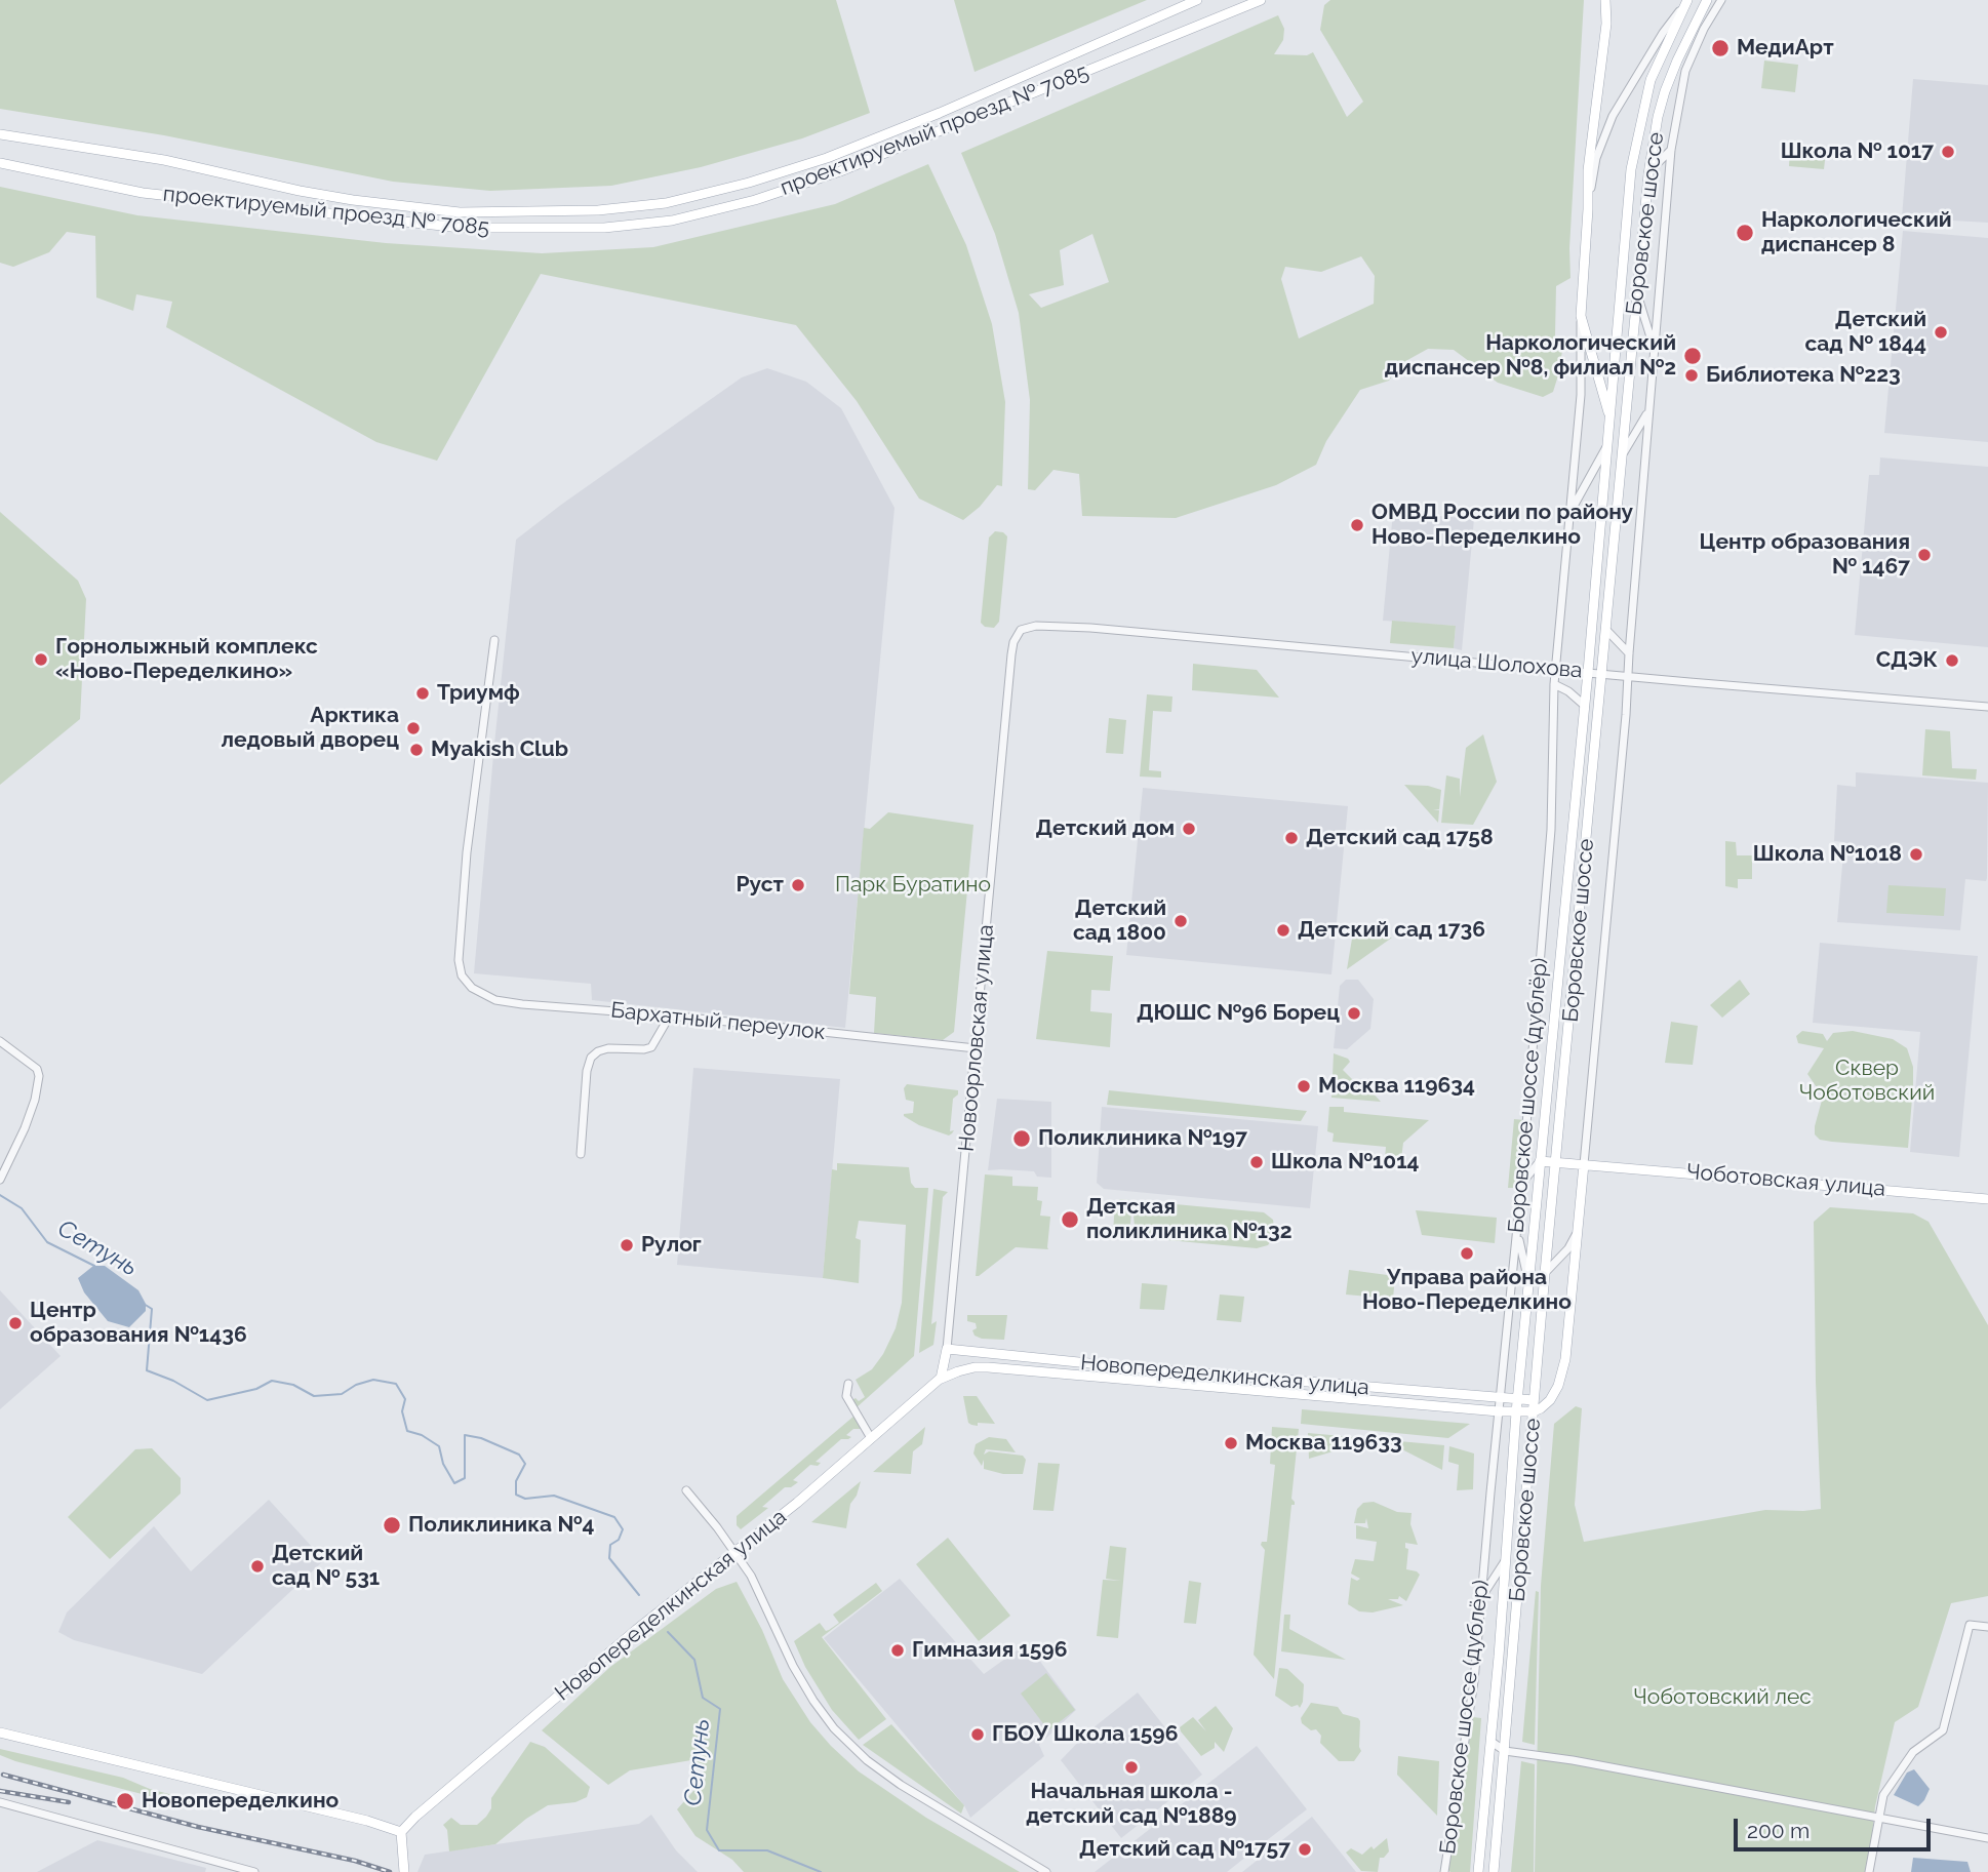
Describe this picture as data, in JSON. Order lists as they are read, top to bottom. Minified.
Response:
{"streets":{"main road":["проектируемый проезд № 7085","Боровское шоссе","Чоботовская улица","Новопеределкинская улица"],"street":["улица Шолохова","Бархатный переулок","Новоорловская улица","Боровское шоссе (дублёр)"]},"crossings":[["Боровское шоссе","улица Шолохова"],["Боровское шоссе","Чоботовская улица"],["Боровское шоссе","Новопеределкинская улица"],["улица Шолохова","Новоорловская улица"],["улица Шолохова","Боровское шоссе (дублёр)"],["Бархатный переулок","Новоорловская улица"],["Новоорловская улица","Новопеределкинская улица"],["Боровское шоссе (дублёр)","Новопеределкинская улица"]],"water":["Сетунь"],"parks":["Парк Буратино","Сквер Чоботовский","Чоботовский лес"],"places":["МедиАрт","Школа № 1017","Наркологический диспансер 8","Детский сад № 1844","Наркологический диспансер №8, филиал №2","Библиотека №223","ОМВД России по району Ново-Переделкино","Центр образования № 1467","Горнолыжный комплекс «Ново-Переделкино»","СДЭК","Триумф","Арктика ледовый дворец","Myakish Club","Детский дом","Детский сад 1758","Школа №1018","Руст","Детский сад 1800","Детский сад 1736","ДЮШС №96 Борец","Москва 119634","Поликлиника №197","Школа №1014","Детская поликлиника №132","Рулог","Управа района Ново-Переделкино","Центр образования №1436","Москва 119633","Поликлиника №4","Детский сад № 531","Гимназия 1596","ГБОУ Школа 1596","Начальная школа - детский сад №1889","Новопеределкино","Детский сад №1757"],"scale_bar":"200 m"}
